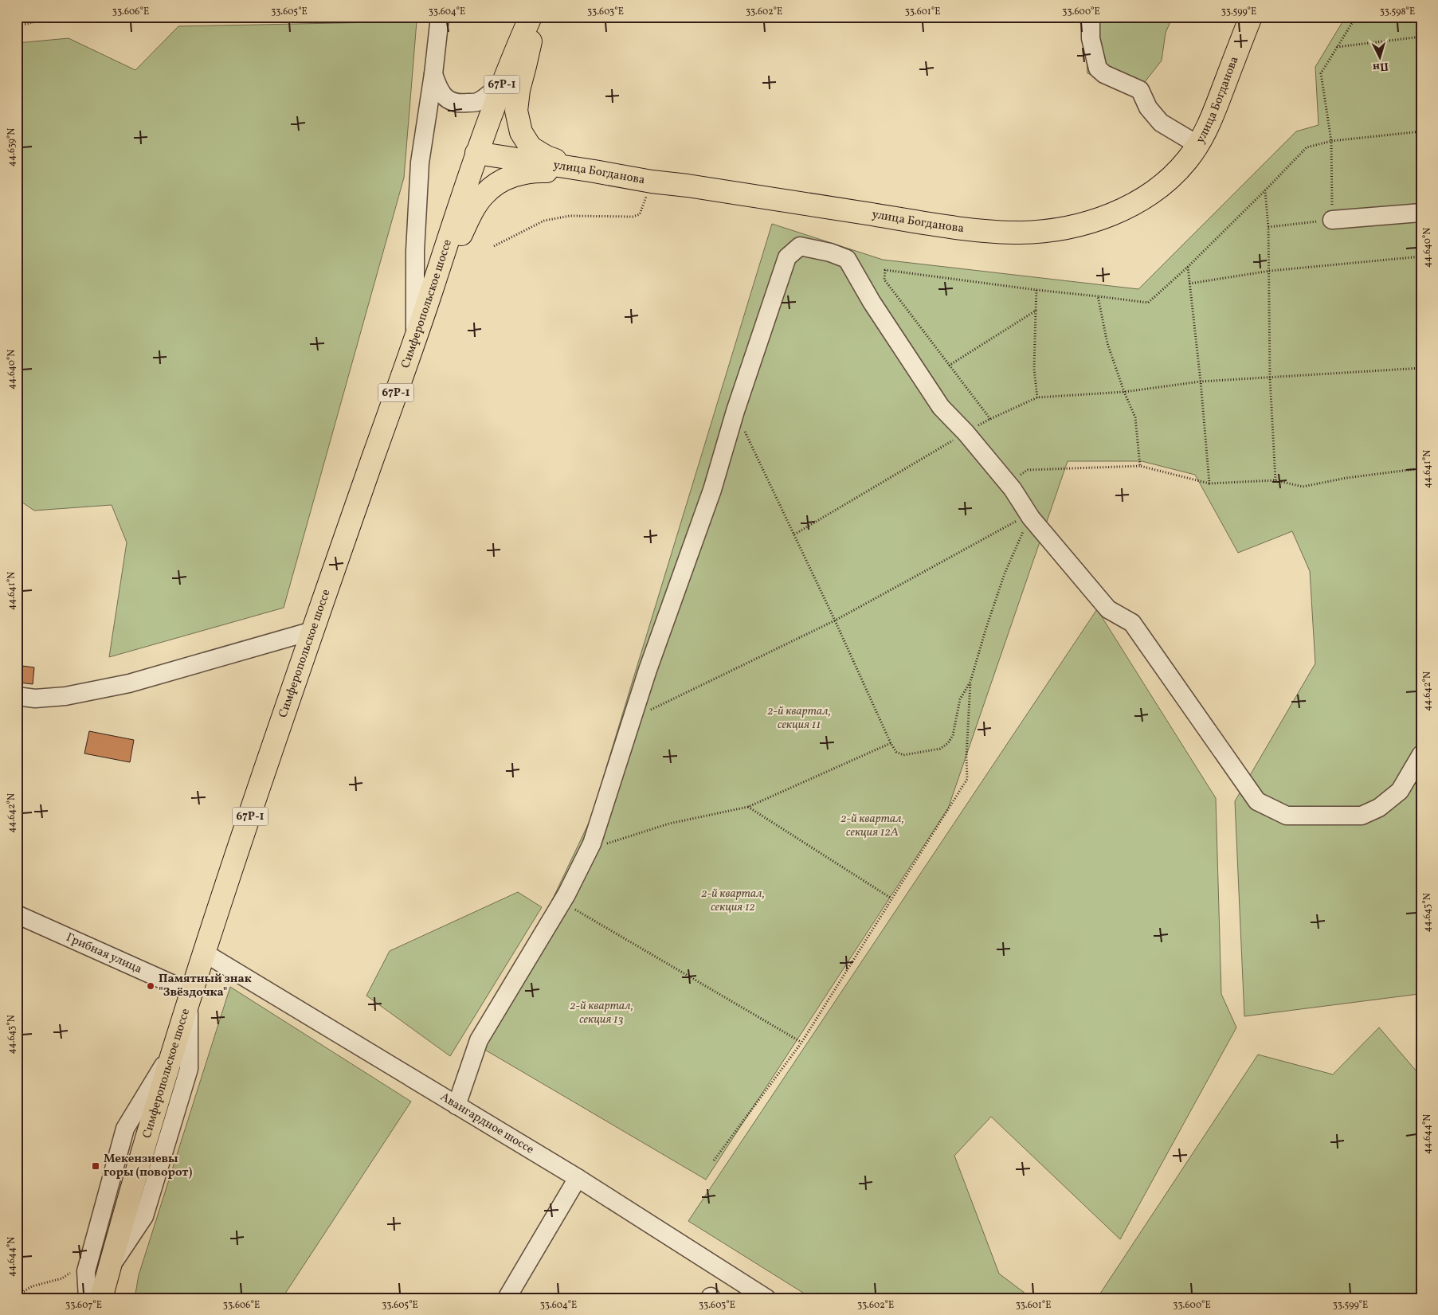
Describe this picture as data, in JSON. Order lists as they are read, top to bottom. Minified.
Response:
{"streets":{"main road":["67Р-1","улица Богданова","Симферопольское шоссе"],"street":["Грибная улица","Авангардное шоссе"]},"crossings":[["улица Богданова","Симферопольское шоссе"],["Симферопольское шоссе","Грибная улица"],["Симферопольское шоссе","Авангардное шоссе"]],"parks":["2-й квартал, секция 11","2-й квартал, секция 12А","2-й квартал, секция 12","2-й квартал, секция 13"],"places":{"other":["Памятный знак \"Звёздочка\""],"transit":["Мекензиевы горы (поворот)"]},"north":"bottom","coordinates":["33.606°E","33.605°E","33.604°E","33.603°E","33.602°E","33.601°E","33.600°E","33.599°E","33.598°E","44.639°N","44.640°N","44.641°N","44.642°N","44.643°N","44.644°N","33.607°E"]}
